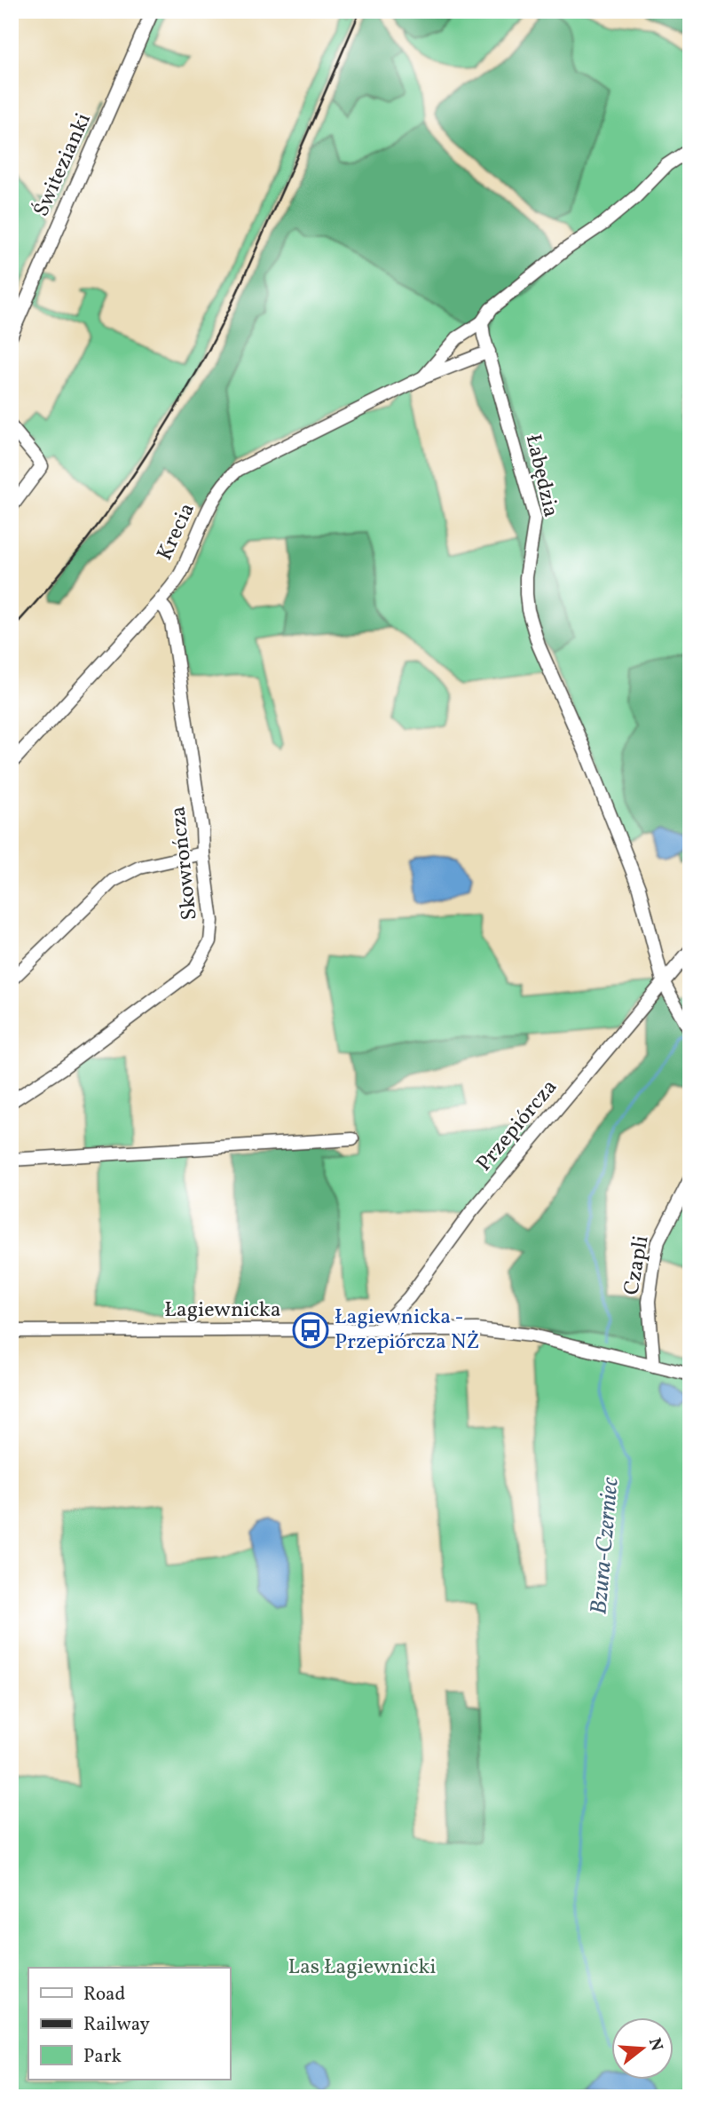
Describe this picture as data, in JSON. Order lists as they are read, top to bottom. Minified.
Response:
{"streets":{"street":["Świtezianki","Łabędzia","Krecia","Skowrończa","Przepiórcza","Czapli","Łagiewnicka"]},"crossings":[["Łabędzia","Krecia"],["Łabędzia","Przepiórcza"],["Krecia","Skowrończa"],["Przepiórcza","Łagiewnicka"],["Czapli","Łagiewnicka"]],"water":["Bzura-Czerniec"],"parks":["Las Łagiewnicki"],"places":{"bus stop":["Łagiewnicka - Przepiórcza NŻ"]},"legend":["Road","Railway","Park"],"north":"right"}
